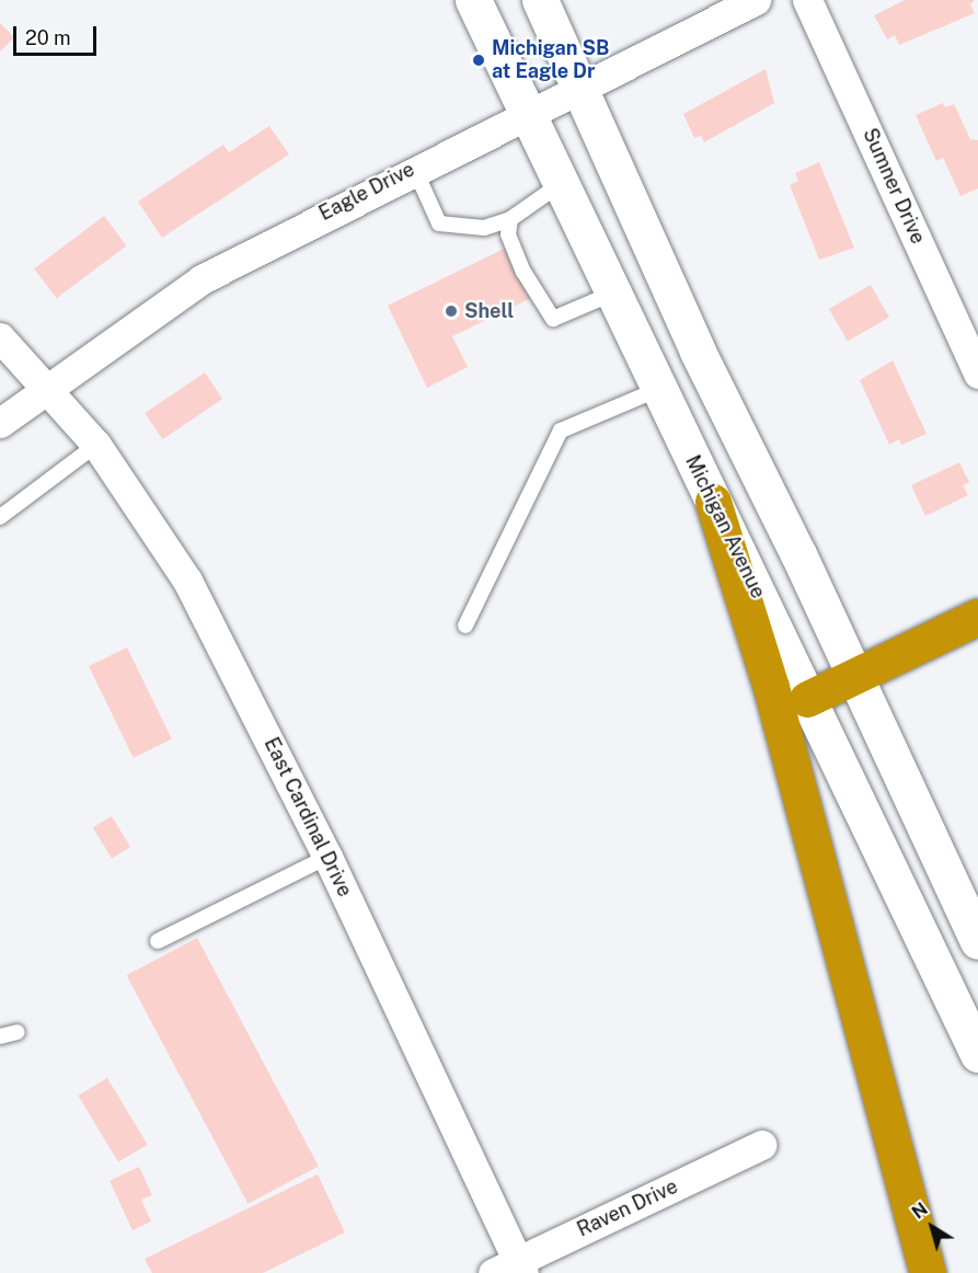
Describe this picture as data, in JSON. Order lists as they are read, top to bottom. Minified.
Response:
{"streets":{"main road":["Michigan Avenue"],"street":["Sumner Drive","Eagle Drive","East Cardinal Drive","Raven Drive"]},"crossings":[["Eagle Drive","Michigan Avenue"],["Eagle Drive","East Cardinal Drive"],["East Cardinal Drive","Raven Drive"]],"places":["Michigan SB at Eagle Dr","Shell"],"scale_bar":"20 m","north":"top left"}
